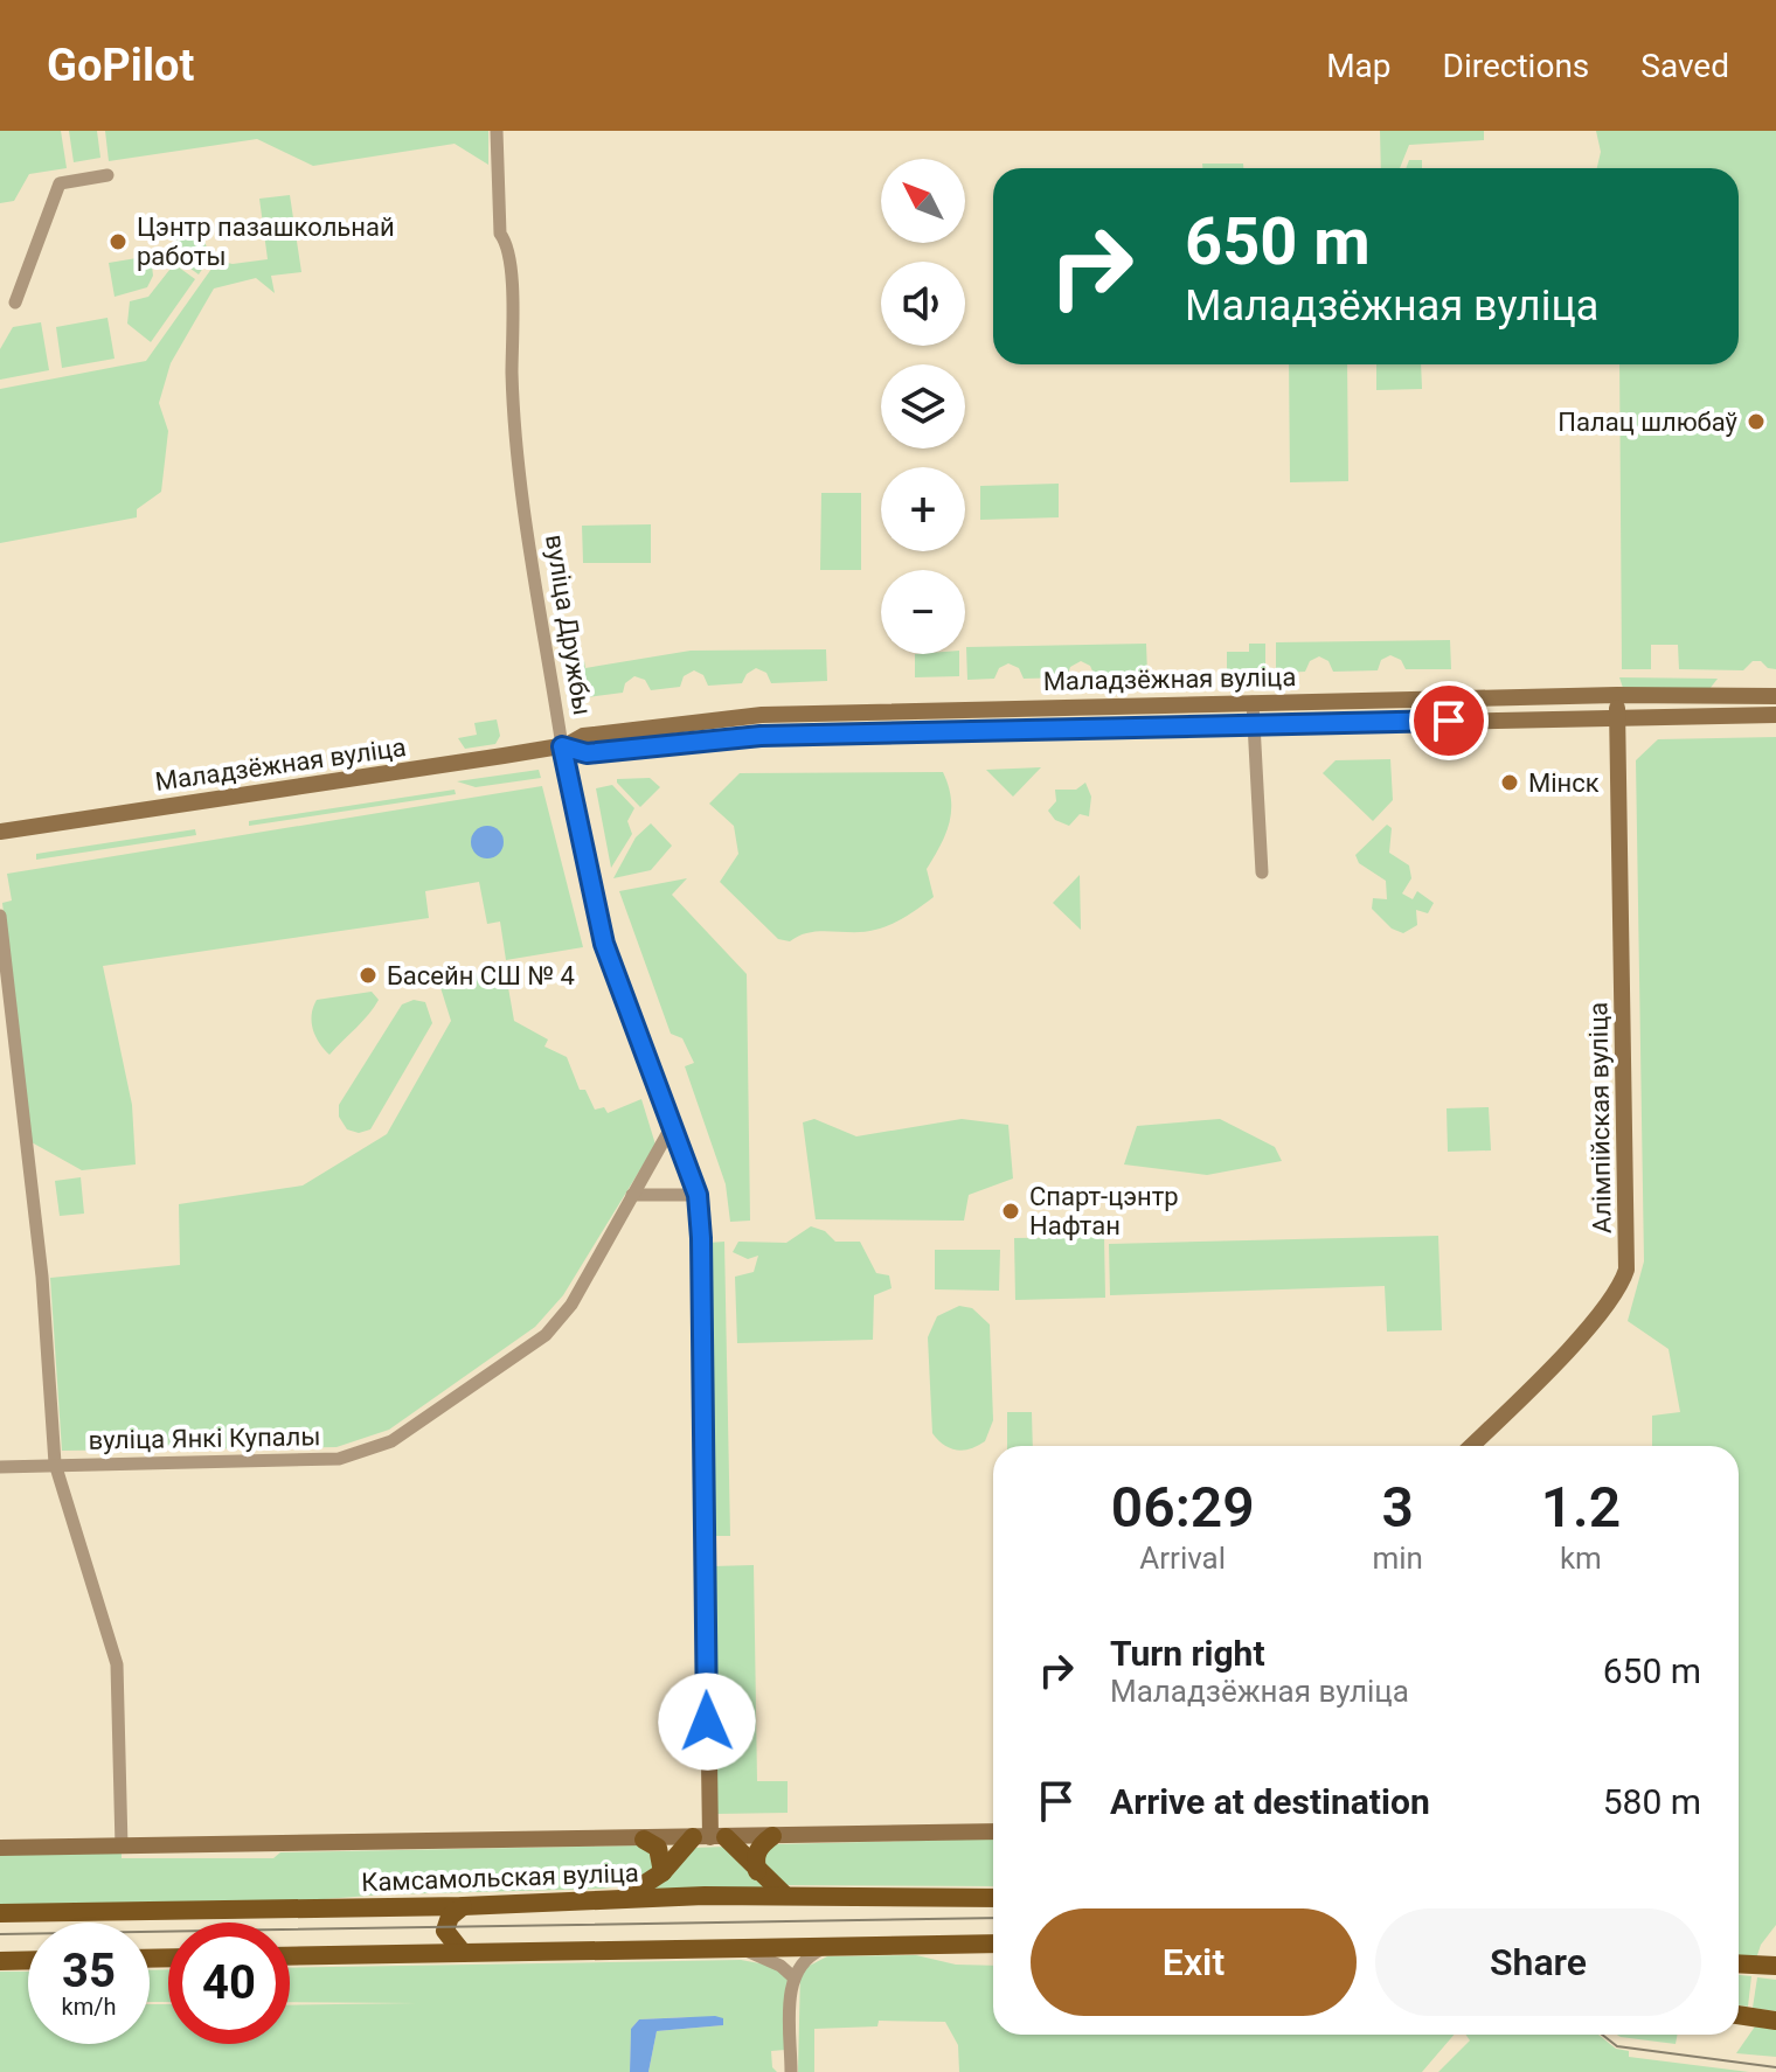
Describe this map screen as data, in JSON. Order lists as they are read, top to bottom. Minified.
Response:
{"streets":{"main road":["вуліца Дружбы","Маладзёжная вуліца","Алімпійская вуліца","Камсамольская вуліца"],"street":["вуліца Янкі Купалы"]},"crossings":[["вуліца Дружбы","Маладзёжная вуліца"],["вуліца Дружбы","вуліца Янкі Купалы"],["вуліца Дружбы","Камсамольская вуліца"],["Маладзёжная вуліца","Алімпійская вуліца"]],"places":["Цэнтр пазашкольнай работы","Палац шлюбаў","Мінск","Басейн СШ № 4","Спарт-цэнтр Нафтан"],"north":"top left","page":{"header":"GoPilot","nav":["Map","Directions","Saved"],"map_buttons":["+","−"],"turn":["650 m","Маладзёжная вуліца"],"eta":["06:29","Arrival","3","min","1.2","km"],"list":[{"name":"Turn right","note":"Маладзёжная вуліца","value":"650 m"},{"name":"Arrive at destination","value":"580 m"}],"buttons":["Exit","Share"],"speed":"35 km/h","limit":"40"}}
